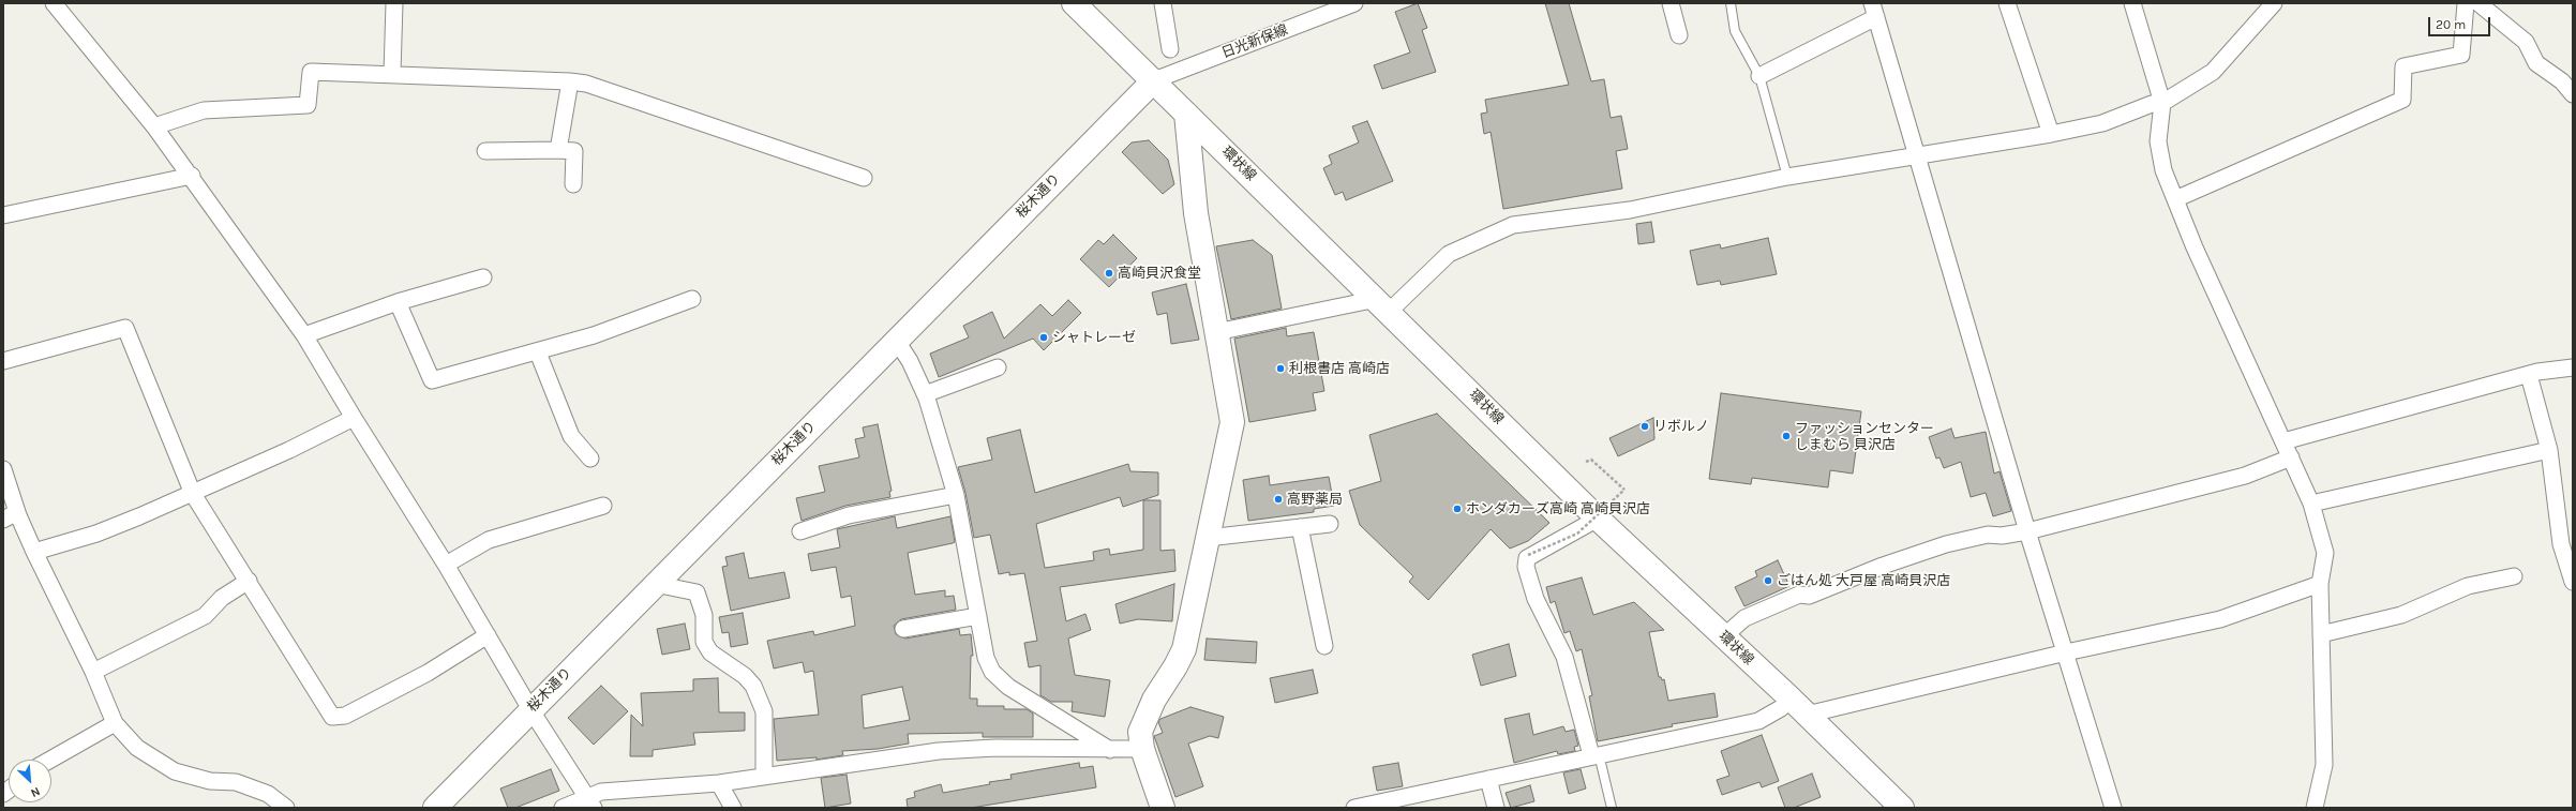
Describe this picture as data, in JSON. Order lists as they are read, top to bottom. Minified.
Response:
{"streets":{"street":["日光新保線","環状線","桜木通り"]},"crossings":[["日光新保線","環状線"],["日光新保線","桜木通り"],["環状線","桜木通り"]],"places":["高崎貝沢食堂","シャトレーゼ","利根書店 高崎店","リボルノ","ファッションセンター しまむら 貝沢店","高野薬局","ホンダカーズ高崎 高崎貝沢店","ごはん処 大戸屋 高崎貝沢店"],"scale_bar":"20 m","north":"bottom right"}
